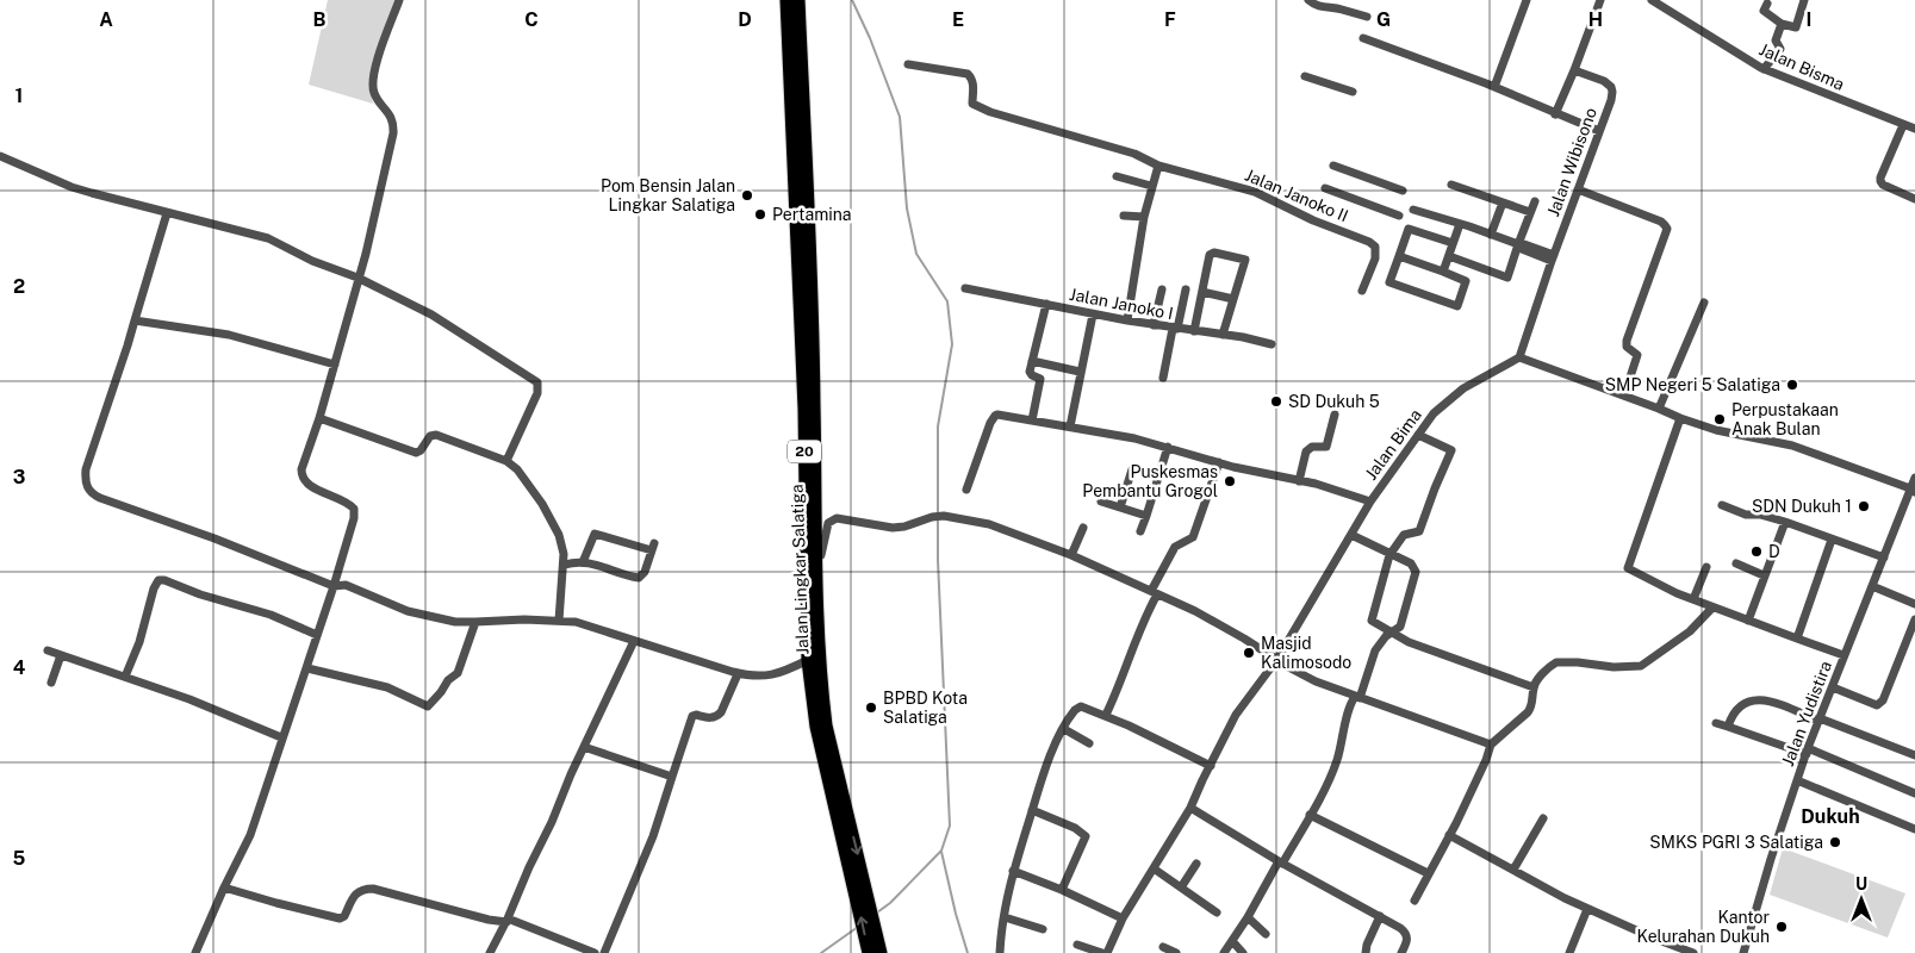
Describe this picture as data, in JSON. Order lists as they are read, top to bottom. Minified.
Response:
{"streets":{"highway":["20","Jalan Lingkar Salatiga"],"street":["Jalan Bisma","Jalan Wibisono","Jalan Janoko II","Jalan Janoko I","Jalan Bima","Jalan Yudistira"]},"crossings":[["Jalan Wibisono","Jalan Bima"]],"districts":["Dukuh"],"places":["Pom Bensin Jalan Lingkar Salatiga","Pertamina","SMP Negeri 5 Salatiga","SD Dukuh 5","Perpustakaan Anak Bulan","Puskesmas Pembantu Grogol","SDN Dukuh 1","D","Masjid Kalimosodo","BPBD Kota Salatiga","SMKS PGRI 3 Salatiga","Kantor Kelurahan Dukuh"],"north":"top","grid":{"columns":["A","B","C","D","E","F","G","H","I"],"rows":["1","2","3","4","5"]}}
